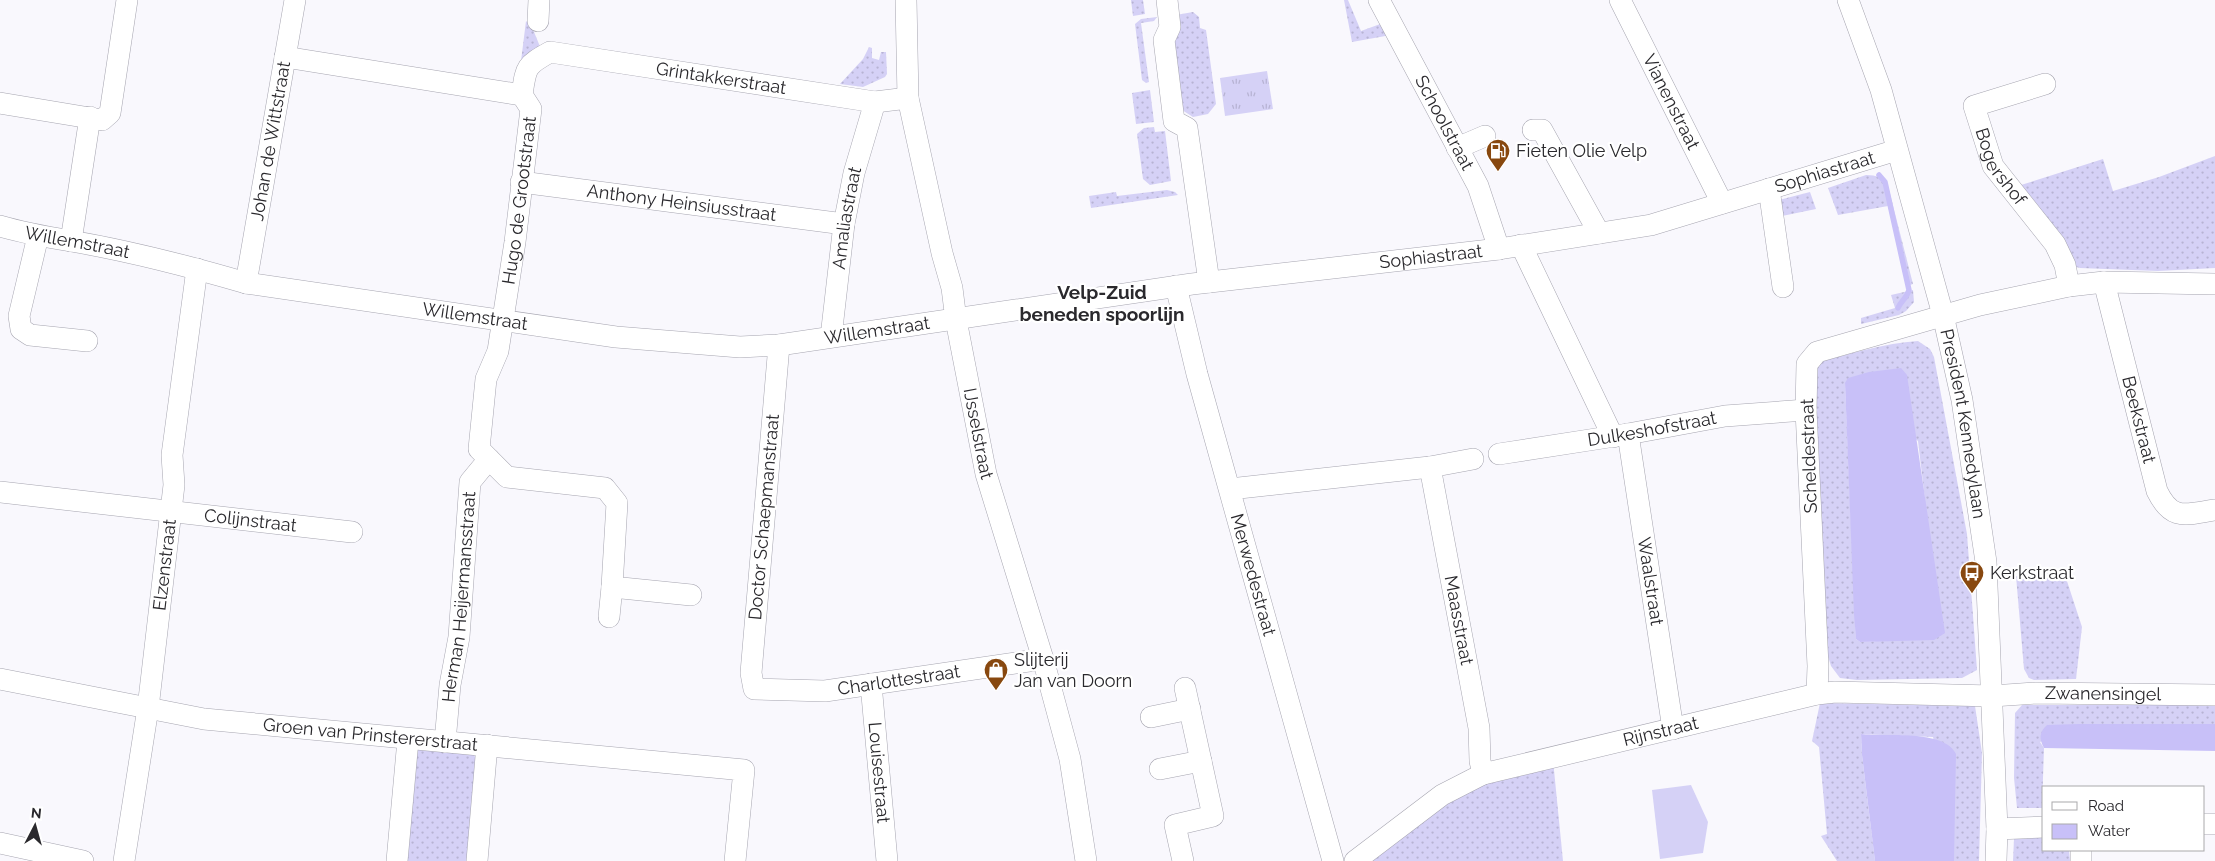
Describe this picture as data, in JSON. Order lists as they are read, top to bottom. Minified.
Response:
{"streets":{"street":["Grintakkerstraat","Vianenstraat","Schoolstraat","Johan de Wittstraat","Bogershof","Sophiastraat","Hugo de Grootstraat","Anthony Heinsiusstraat","Amaliastraat","Willemstraat","Beekstraat","President Kennedylaan","Dulkeshofstraat","IJsselstraat","Scheldestraat","Doctor Schaepmanstraat","Colijnstraat","Elzenstraat","Merwedestraat","Waalstraat","Herman Heijermansstraat","Maasstraat","Charlottestraat","Zwanensingel","Rijnstraat","Groen van Prinstererstraat","Louisestraat"]},"crossings":[["Grintakkerstraat","Hugo de Grootstraat"],["Grintakkerstraat","Amaliastraat"],["Grintakkerstraat","IJsselstraat"],["Vianenstraat","Sophiastraat"],["Schoolstraat","Sophiastraat"],["Johan de Wittstraat","Willemstraat"],["Sophiastraat","Willemstraat"],["Sophiastraat","President Kennedylaan"],["Sophiastraat","IJsselstraat"],["Sophiastraat","Merwedestraat"],["Hugo de Grootstraat","Anthony Heinsiusstraat"],["Hugo de Grootstraat","Willemstraat"],["Hugo de Grootstraat","Herman Heijermansstraat"],["Anthony Heinsiusstraat","Amaliastraat"],["Amaliastraat","Willemstraat"],["Willemstraat","IJsselstraat"],["Willemstraat","Doctor Schaepmanstraat"],["Willemstraat","Elzenstraat"],["President Kennedylaan","Scheldestraat"],["President Kennedylaan","Zwanensingel"],["President Kennedylaan","Rijnstraat"],["Dulkeshofstraat","Scheldestraat"],["Dulkeshofstraat","Waalstraat"],["IJsselstraat","Charlottestraat"],["Scheldestraat","Rijnstraat"],["Doctor Schaepmanstraat","Charlottestraat"],["Colijnstraat","Elzenstraat"],["Elzenstraat","Groen van Prinstererstraat"],["Waalstraat","Rijnstraat"],["Herman Heijermansstraat","Groen van Prinstererstraat"],["Maasstraat","Rijnstraat"],["Charlottestraat","Louisestraat"],["Zwanensingel","Rijnstraat"]],"districts":["Velp-Zuid beneden spoorlijn"],"places":{"fuel station":["Fieten Olie Velp"],"bus stop":["Kerkstraat"],"shop":["Slijterij Jan van Doorn"]},"legend":["Road","Water"],"north":"top"}
